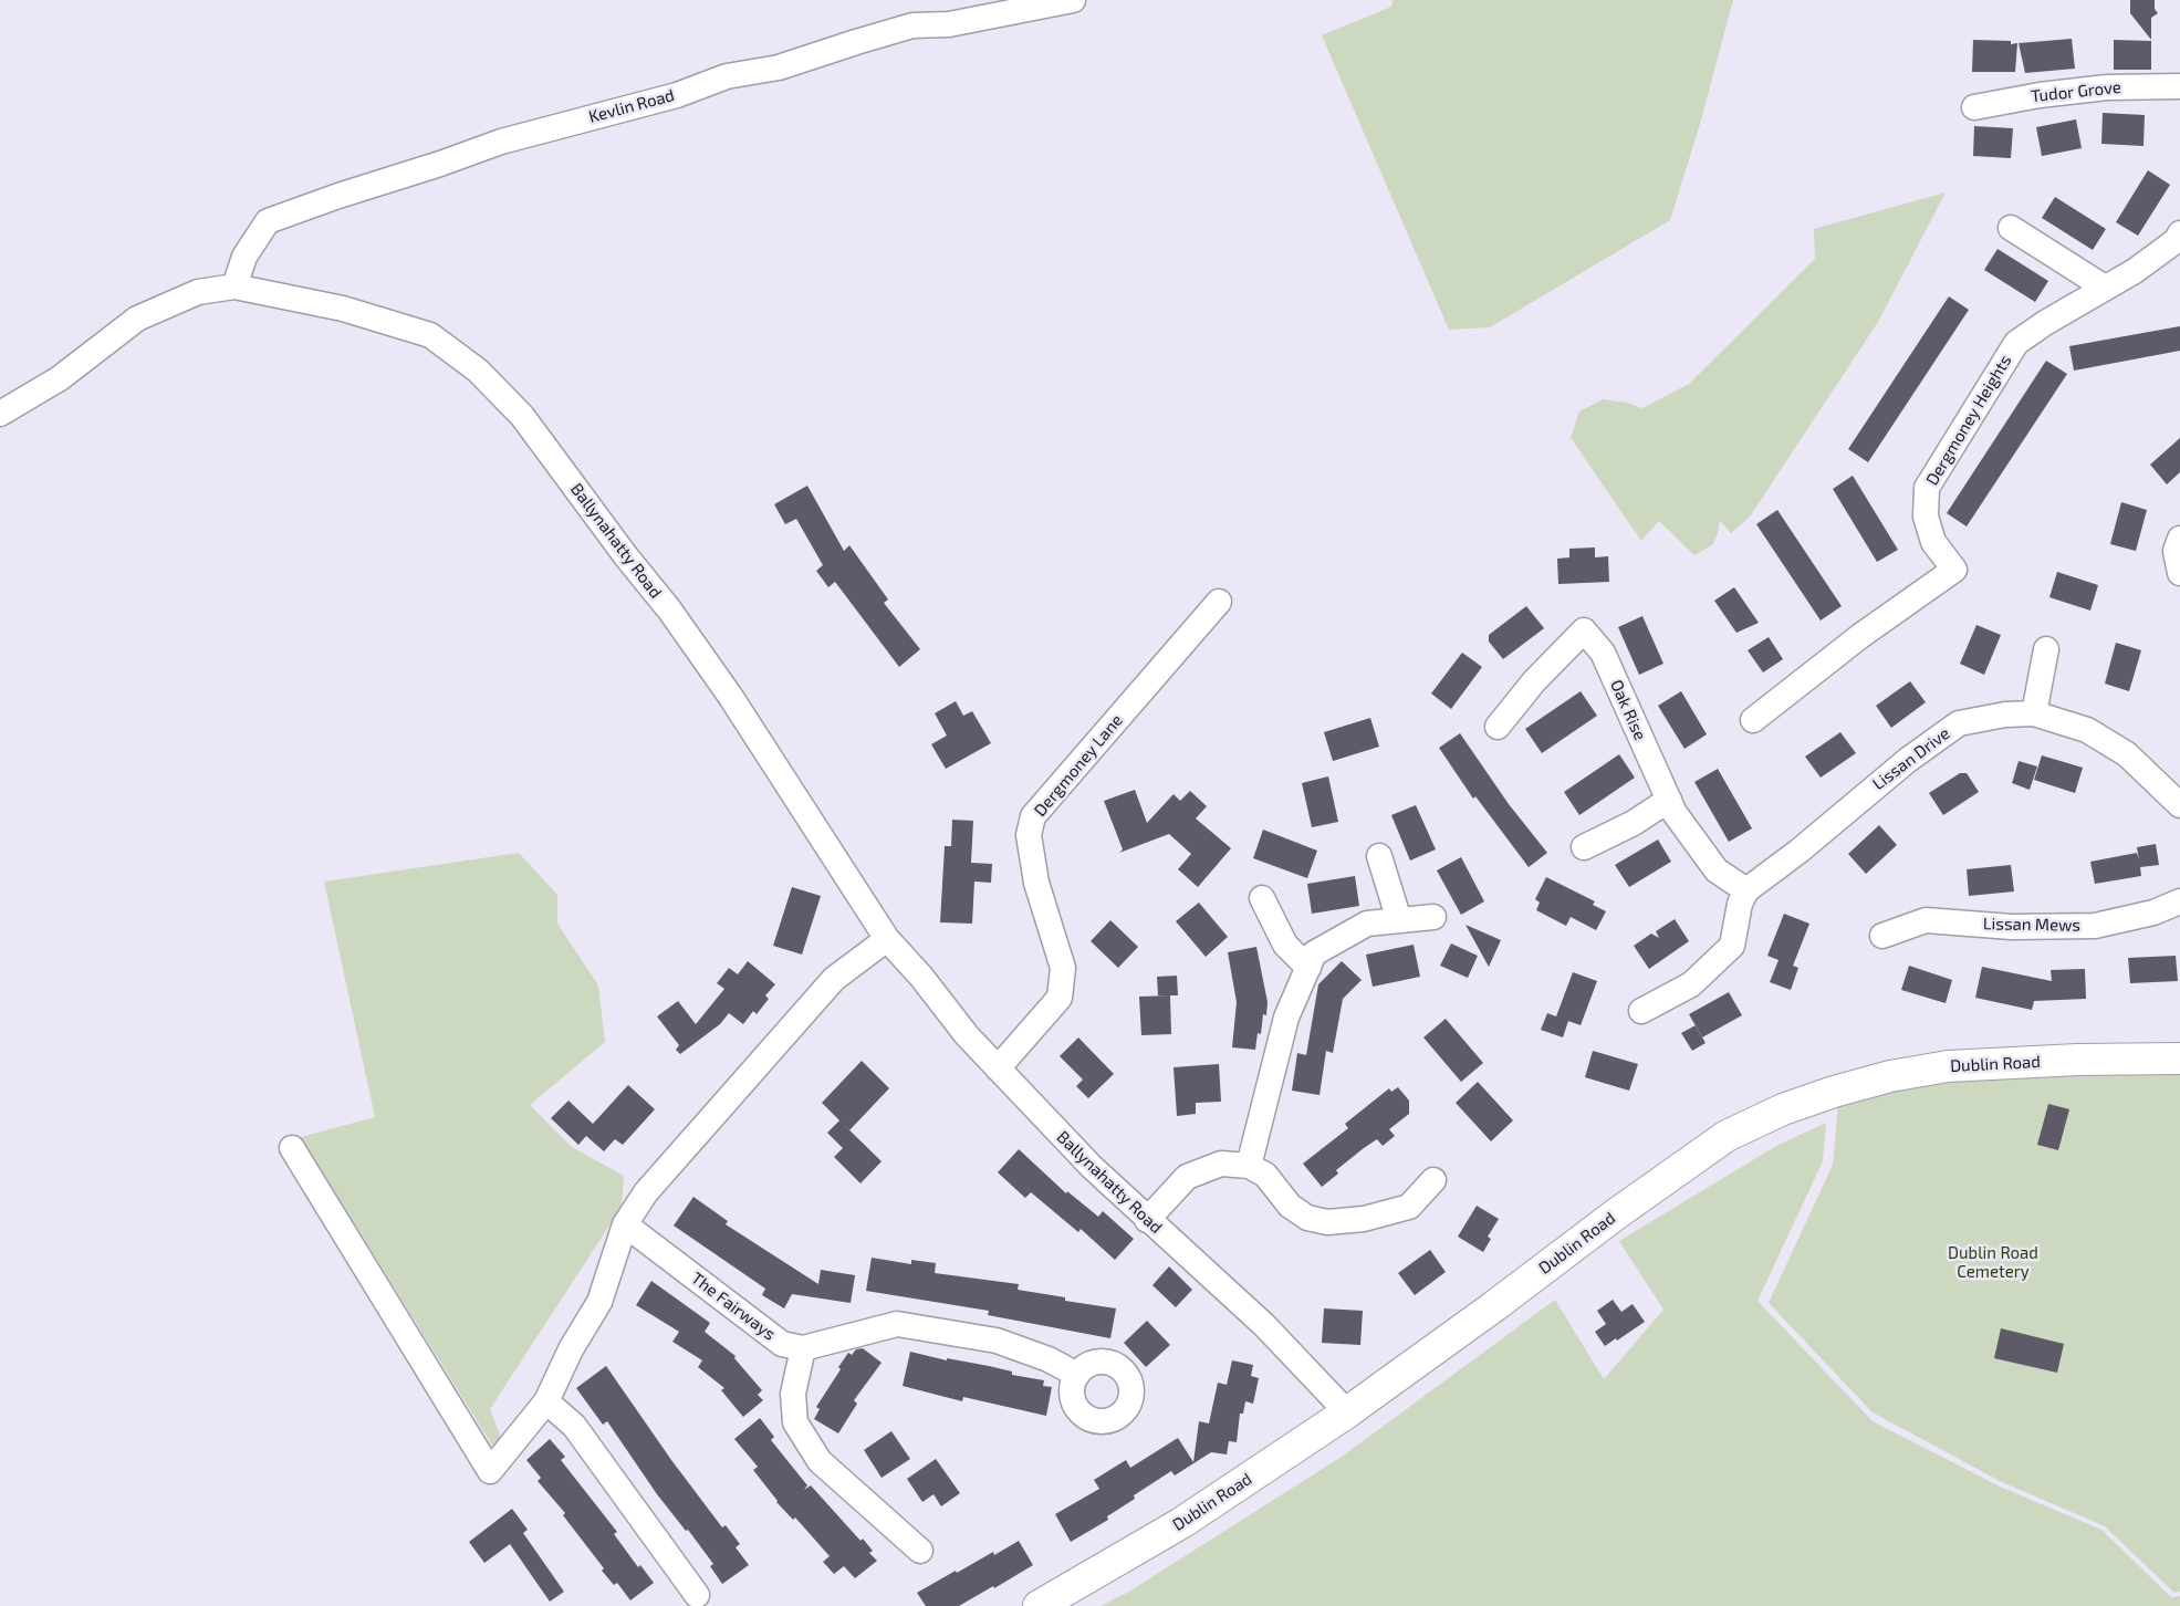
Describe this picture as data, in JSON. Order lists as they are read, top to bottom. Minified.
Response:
{"streets":{"street":["Tudor Grove","Kevlin Road","Dergmoney Heights","Ballynahatty Road","Oak Rise","Lissan Drive","Dergmoney Lane","Lissan Mews","Dublin Road","The Fairways"]},"crossings":[["Kevlin Road","Ballynahatty Road"],["Ballynahatty Road","Dergmoney Lane"],["Ballynahatty Road","Dublin Road"],["Oak Rise","Lissan Drive"]],"parks":["Dublin Road Cemetery"]}
